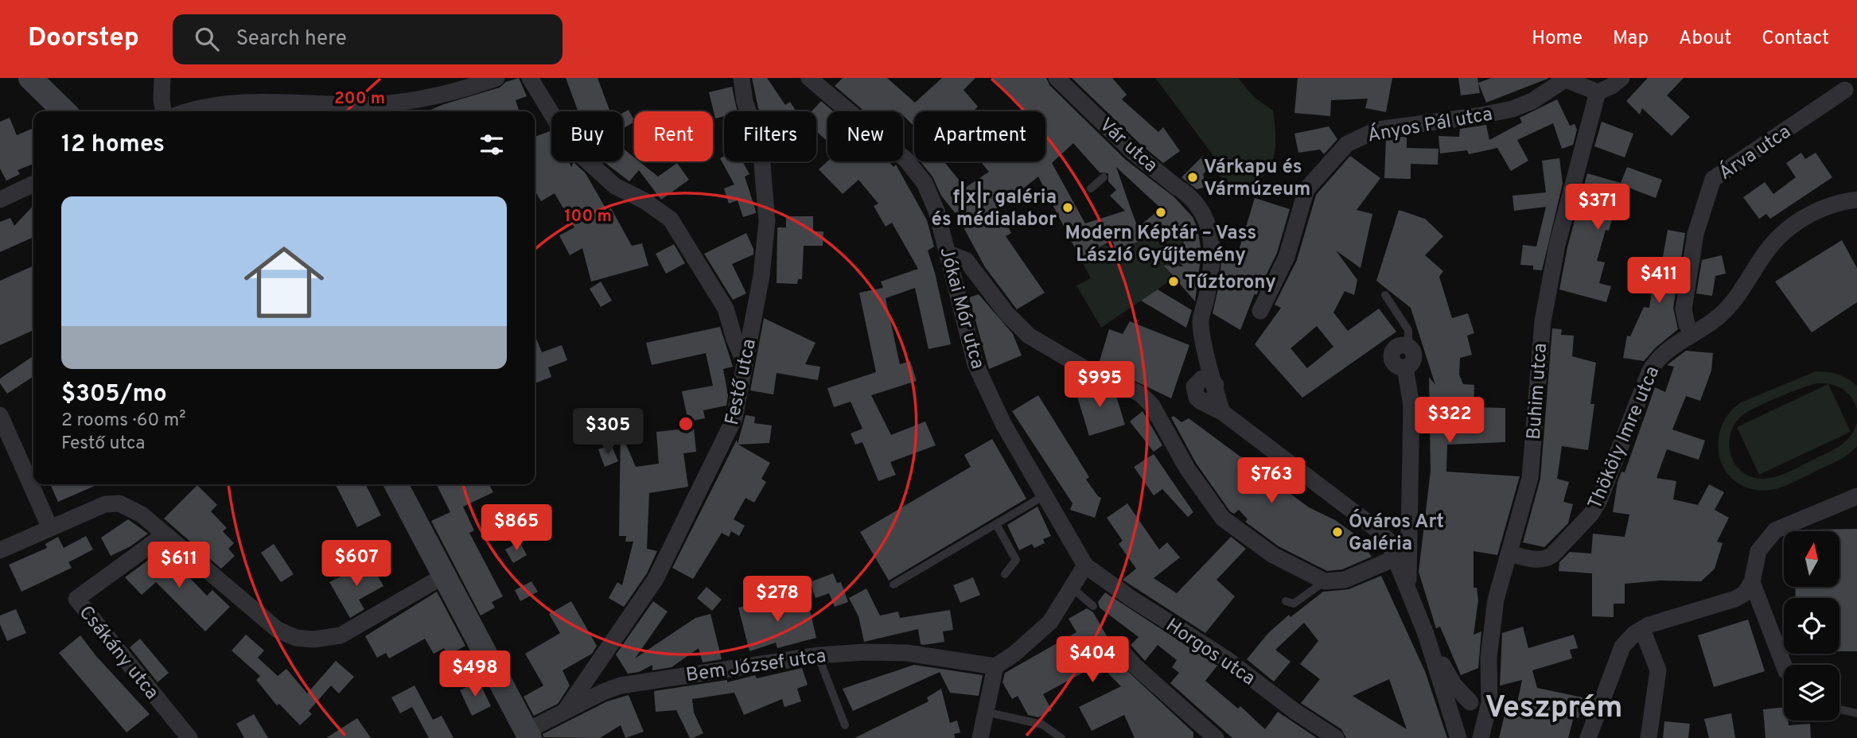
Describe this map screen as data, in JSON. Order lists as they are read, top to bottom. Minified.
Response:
{"streets":{"street":["Ányos Pál utca","Vár utca","Árva utca","Jókai Mór utca","Festő utca","Buhim utca","Thököly Imre utca","Horgos utca","Csákány utca","Bem József utca"]},"crossings":[["Árva utca","Thököly Imre utca"],["Jókai Mór utca","Horgos utca"],["Festő utca","Bem József utca"],["Buhim utca","Thököly Imre utca"]],"districts":["Veszprém"],"places":["Várkapu és Vármúzeum","f|x|r galéria és médialabor","Modern Képtár – Vass László Gyűjtemény","Tűztorony","Óváros Art Galéria"],"north":"top","page":{"header":"Doorstep","search":"Search here","nav":["Home","Map","About","Contact"],"chip":["Buy","Rent","Filters","New","Apartment"],"heading":"12 homes","list":[{"name":"$305/mo","note":"2 rooms · 60 m² · Festő utca"}],"price":["$371","$411","$995","$322","$305","$763","$865","$607","$611","$278","$404","$498"]},"rings":["200 m","100 m"]}
